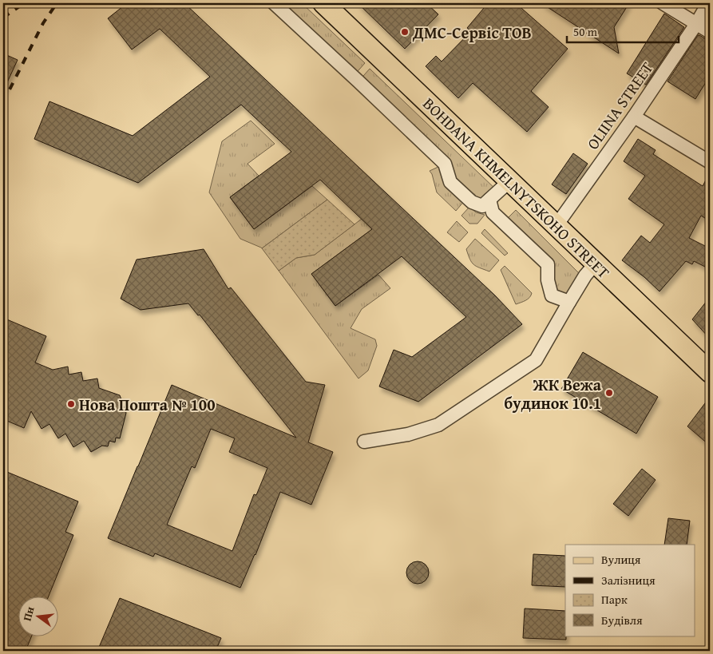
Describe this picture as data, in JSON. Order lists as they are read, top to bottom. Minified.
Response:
{"streets":{"main road":["BOHDANA KHMELNYTSKOHO STREET"],"street":["OLIINA STREET"]},"crossings":[["OLIINA STREET","BOHDANA KHMELNYTSKOHO STREET"]],"places":["ДМС-Сервіс ТОВ","ЖК Вежа будинок 10.1","Нова Пошта № 100"],"legend":["Вулиця","Залізниця","Парк","Будівля"],"scale_bar":"50 m","north":"left"}
